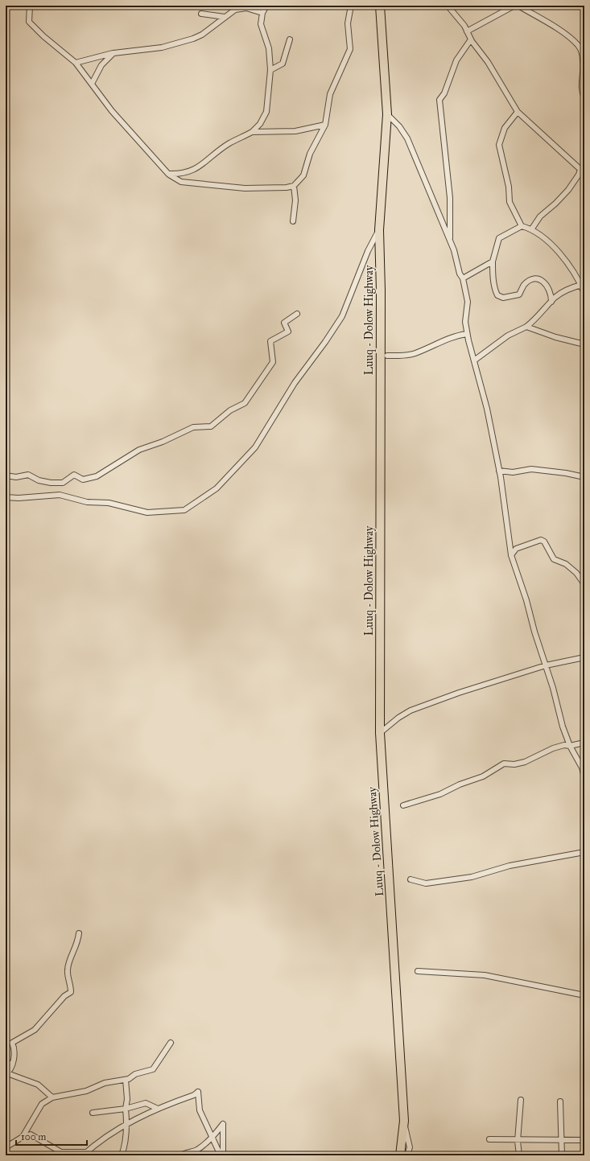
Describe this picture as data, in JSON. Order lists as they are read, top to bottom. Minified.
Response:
{"streets":{"main road":["Luuq - Dolow Highway"]},"scale_bar":"100 m"}
